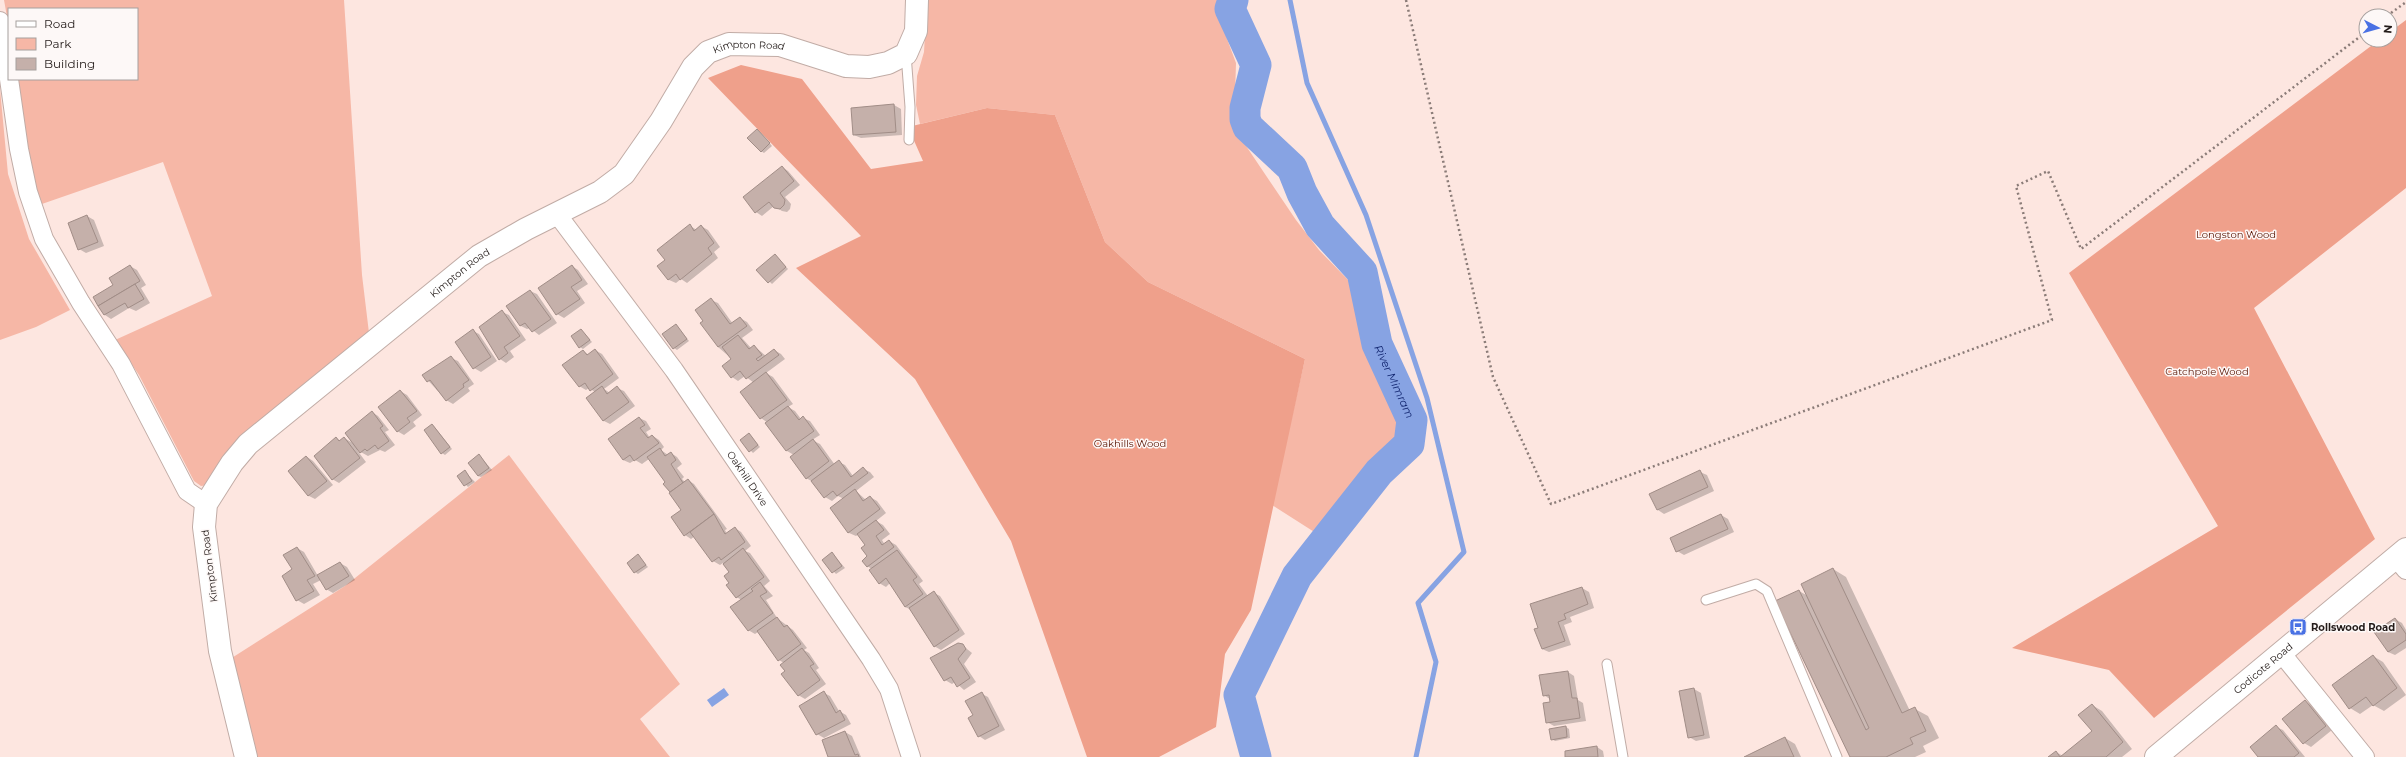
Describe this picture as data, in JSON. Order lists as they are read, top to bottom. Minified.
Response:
{"streets":{"street":["Kimpton Road","Oakhill Drive","Codicote Road"]},"crossings":[["Kimpton Road","Oakhill Drive"]],"water":["River Mimram"],"parks":["Longston Wood","Catchpole Wood","Oakhills Wood"],"places":{"bus stop":["Rollswood Road"]},"legend":["Road","Park","Building"],"north":"right"}
